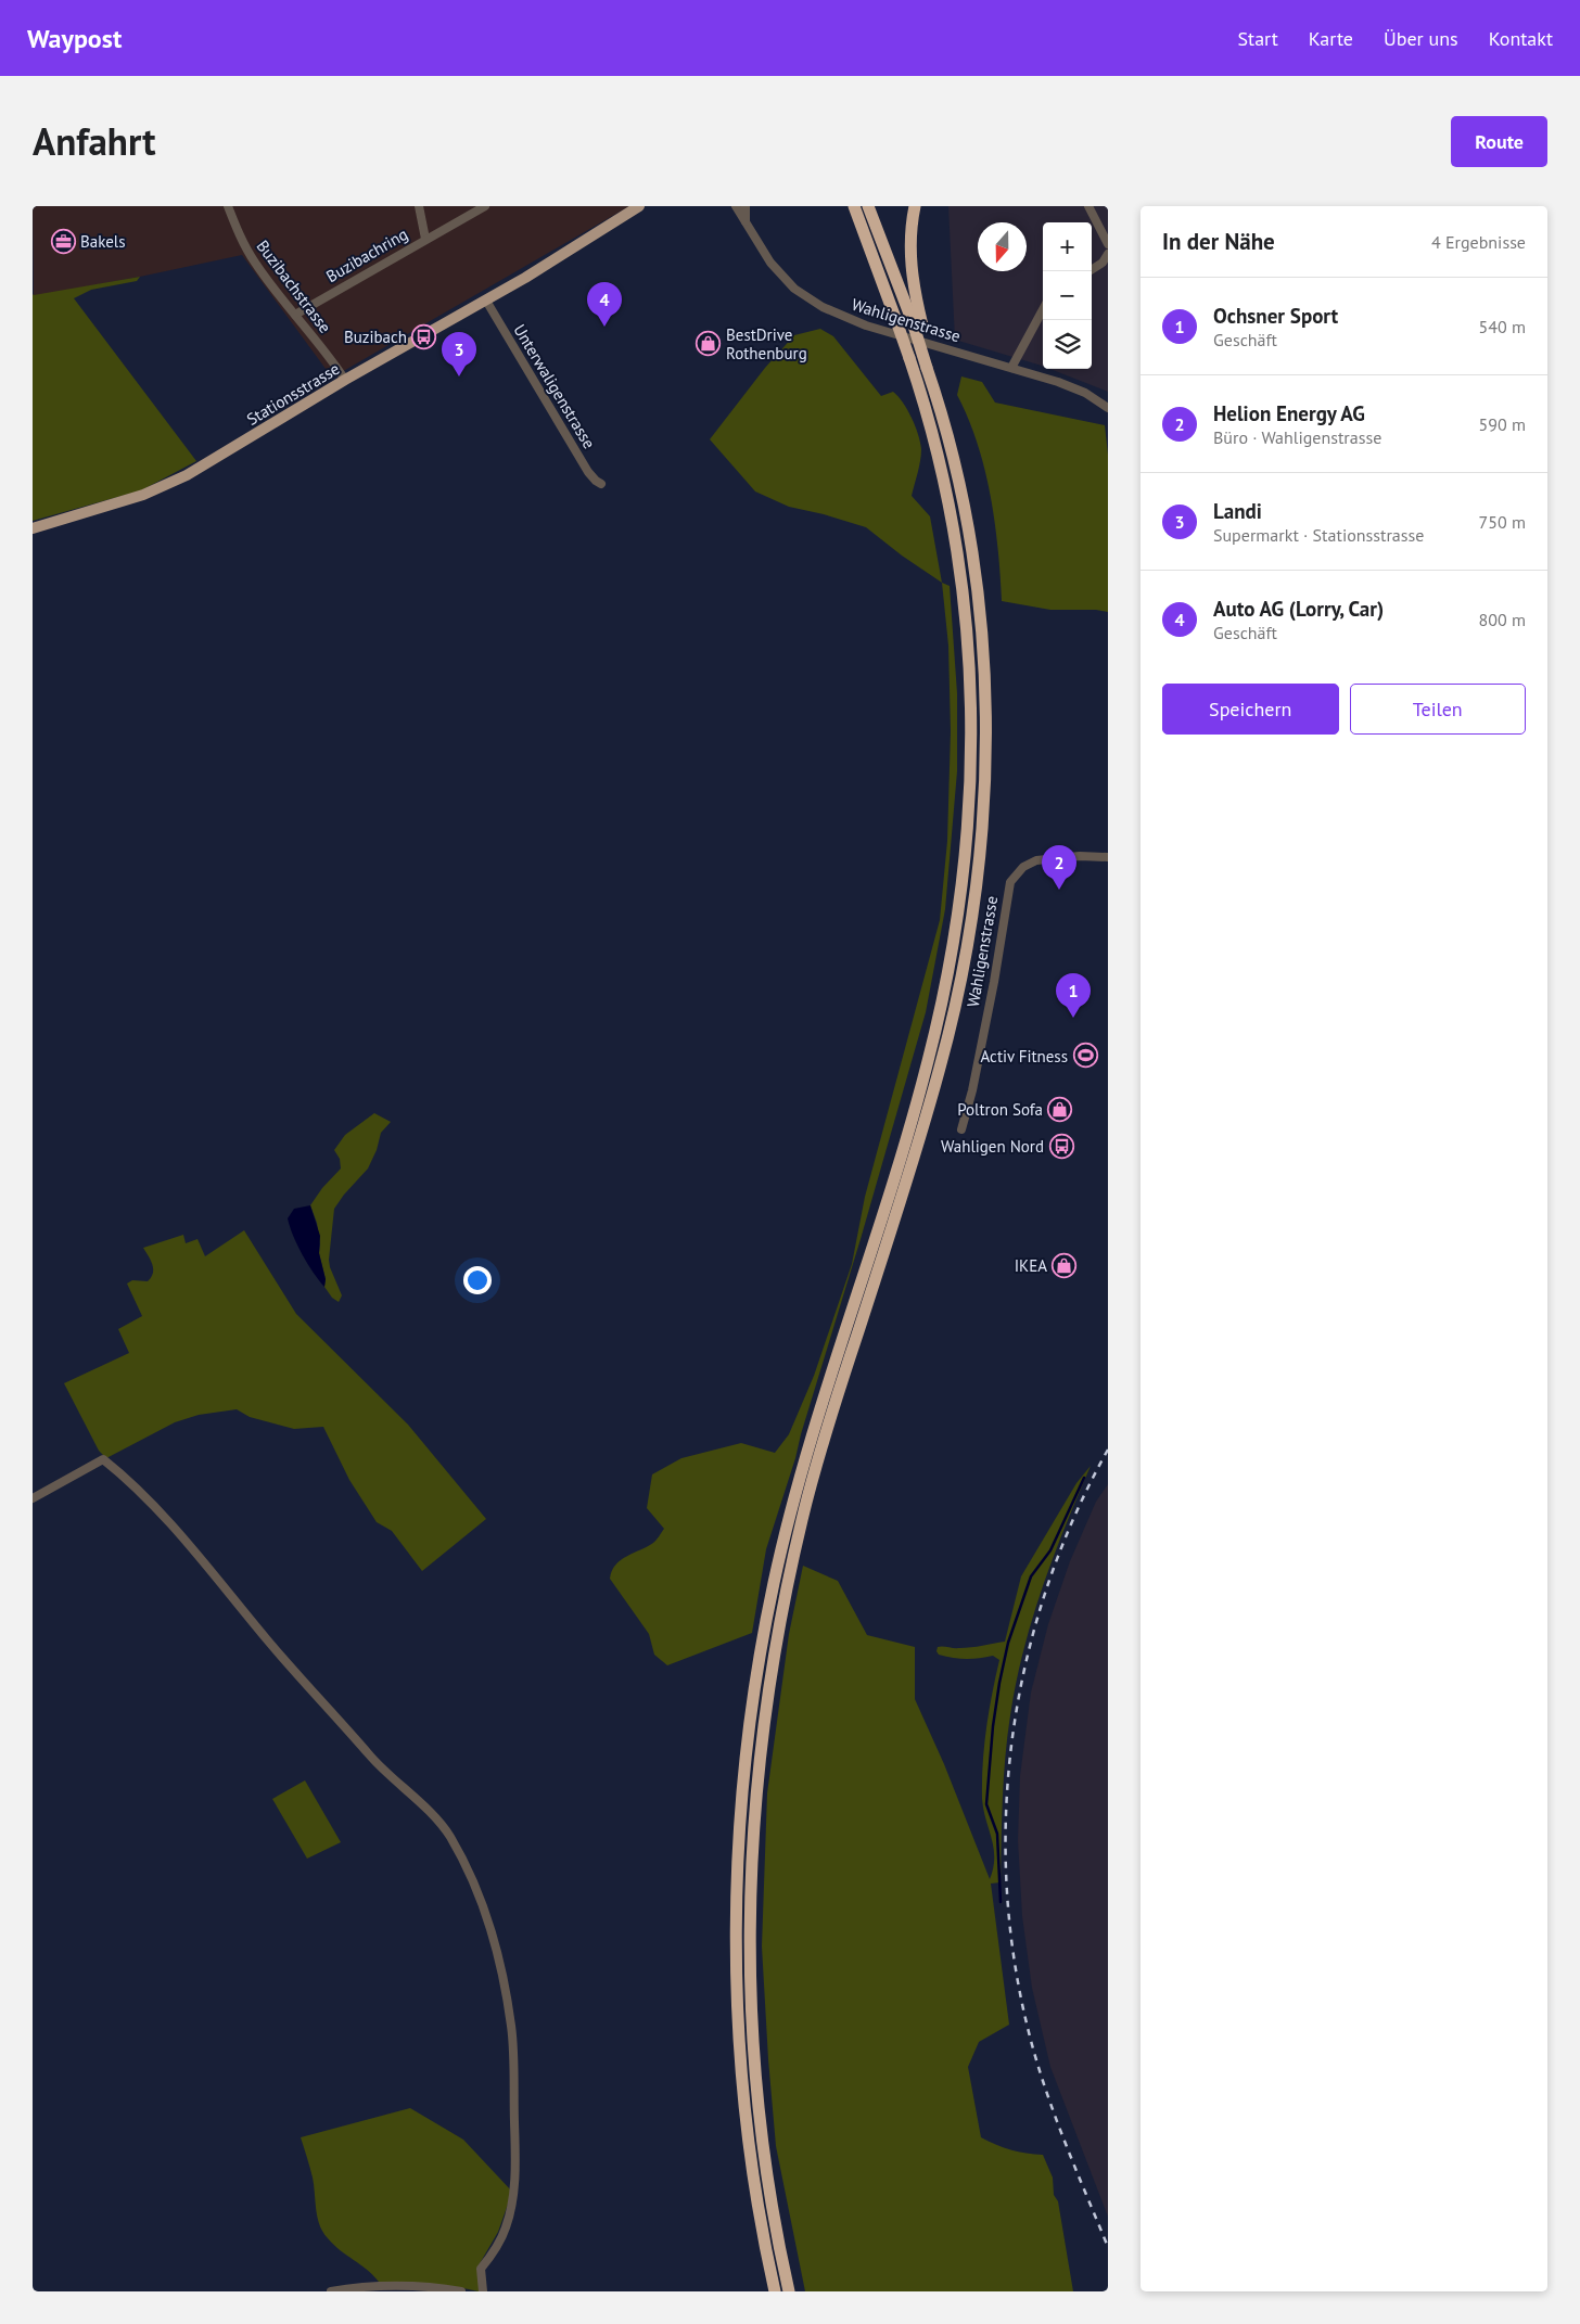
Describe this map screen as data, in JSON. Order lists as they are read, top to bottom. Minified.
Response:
{"streets":{"main road":["Stationsstrasse"],"street":["Buzibachring","Buzibachstrasse","Wahligenstrasse","Unterwaligenstrasse"]},"crossings":[["Buzibachring","Buzibachstrasse"],["Buzibachstrasse","Stationsstrasse"],["Unterwaligenstrasse","Stationsstrasse"]],"places":{"office":["Bakels"],"bus stop":["Buzibach","Wahligen Nord"],"shop":["BestDrive Rothenburg","Poltron Sofa","IKEA"],"sports":["Activ Fitness"]},"north":"bottom","page":{"header":"Waypost","nav":["Start","Karte","Über uns","Kontakt"],"title":"Anfahrt","buttons":["Route",["Speichern","Teilen"]],"heading":["In der Nähe","4 Ergebnisse"],"map_buttons":["+","−"],"list":[{"mark":"1","name":"Ochsner Sport","note":"Geschäft","value":"540 m"},{"mark":"2","name":"Helion Energy AG","note":"Büro · Wahligenstrasse","value":"590 m"},{"mark":"3","name":"Landi","note":"Supermarkt · Stationsstrasse","value":"750 m"},{"mark":"4","name":"Auto AG (Lorry, Car)","note":"Geschäft","value":"800 m"}],"pins":["4","3","2","1"]}}
